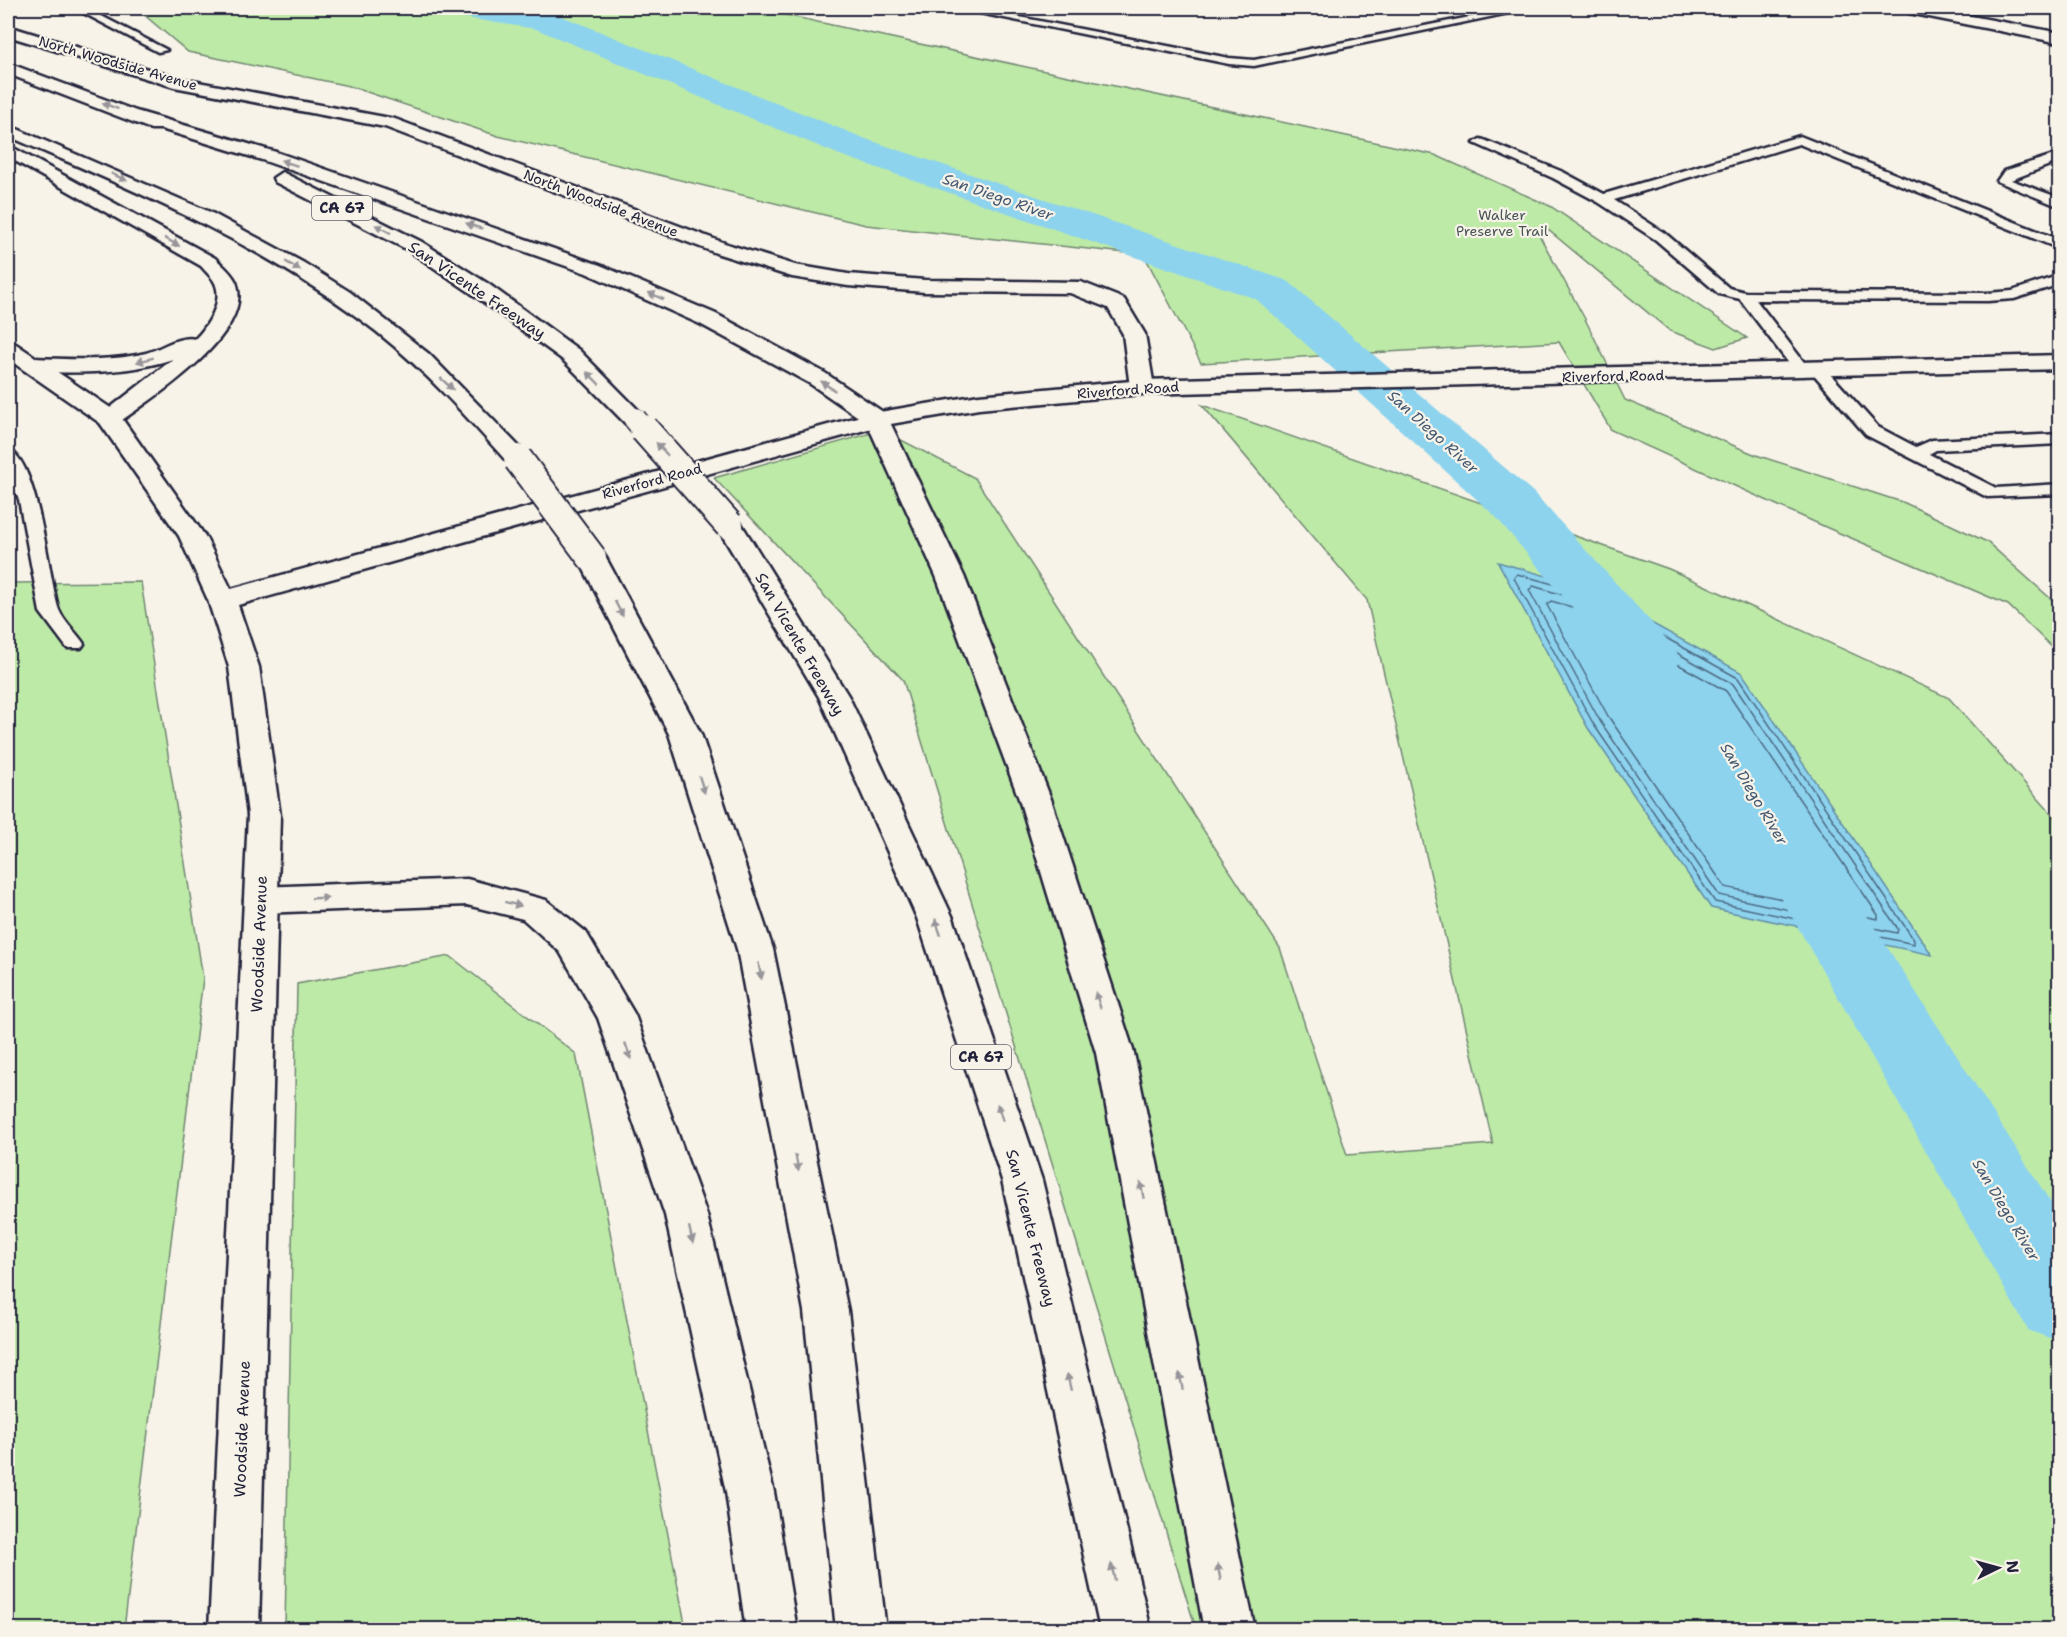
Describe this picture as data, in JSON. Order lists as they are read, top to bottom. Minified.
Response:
{"streets":{"main road":["North Woodside Avenue","CA 67","San Vicente Freeway","Riverford Road","Woodside Avenue"]},"crossings":[["North Woodside Avenue","Riverford Road"],["Riverford Road","Woodside Avenue"]],"water":["San Diego River"],"parks":["Walker Preserve Trail"],"north":"right"}
